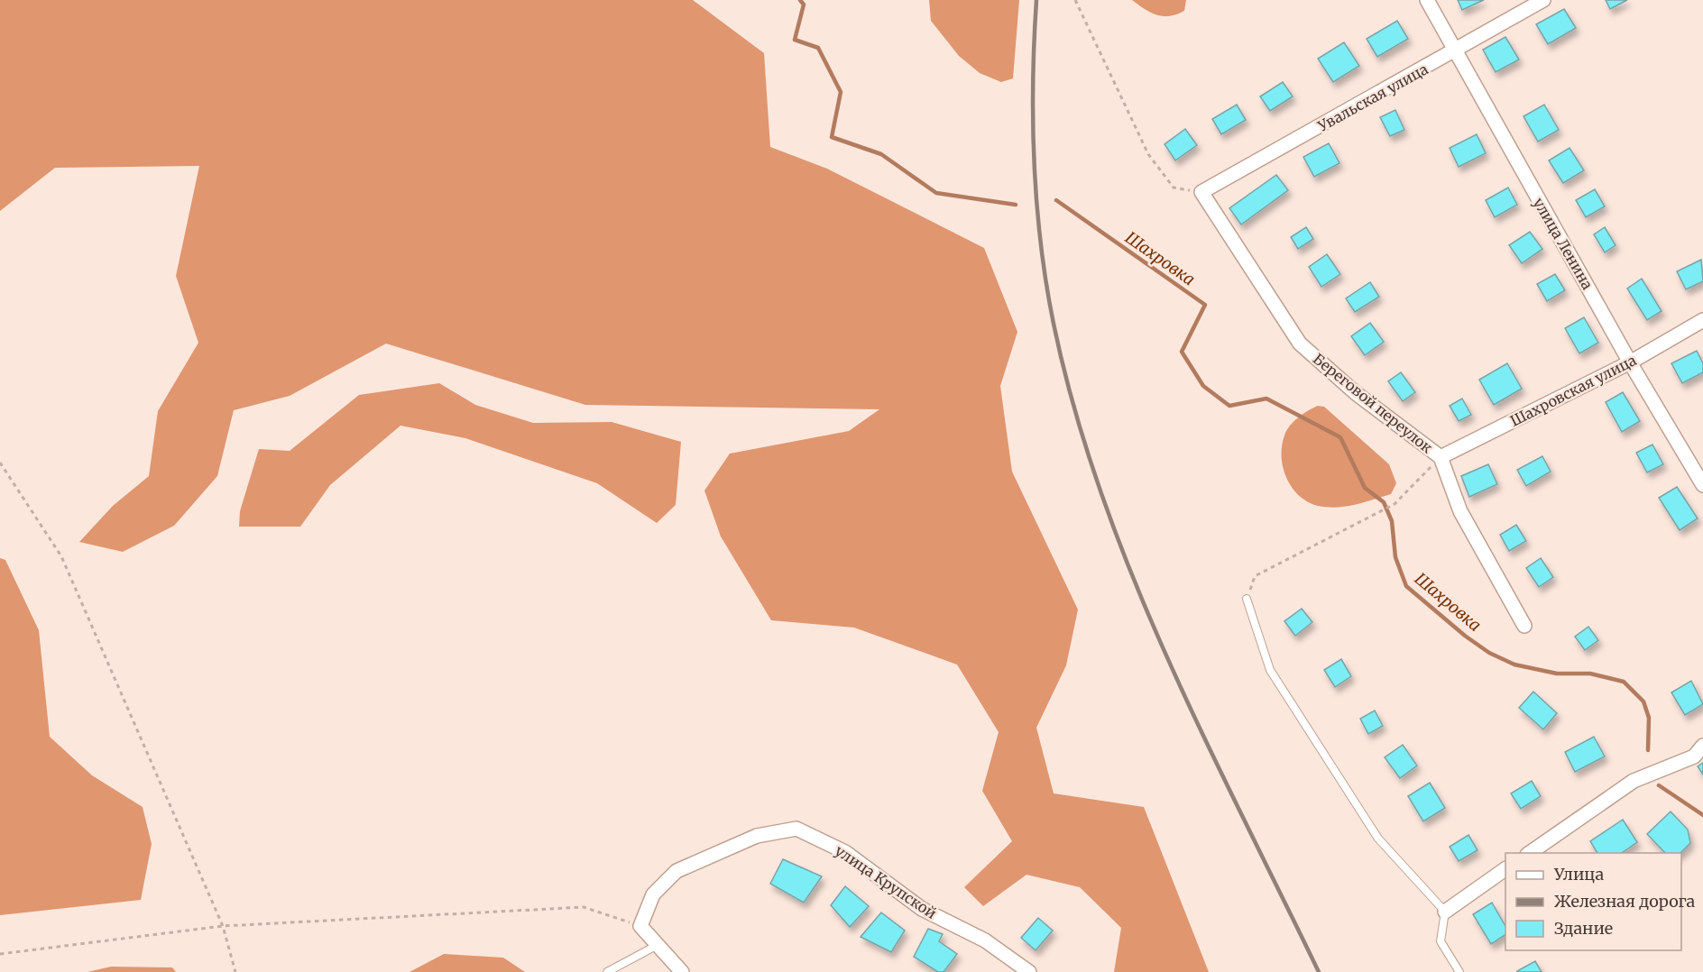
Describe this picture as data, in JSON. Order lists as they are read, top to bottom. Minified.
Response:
{"streets":{"street":["Увальская улица","улица Ленина","Шахровская улица","Береговой переулок","улица Крупской"]},"crossings":[["Увальская улица","улица Ленина"],["Увальская улица","Береговой переулок"],["улица Ленина","Шахровская улица"],["Шахровская улица","Береговой переулок"]],"water":["Шахровка"],"legend":["Улица","Железная дорога","Здание"]}
